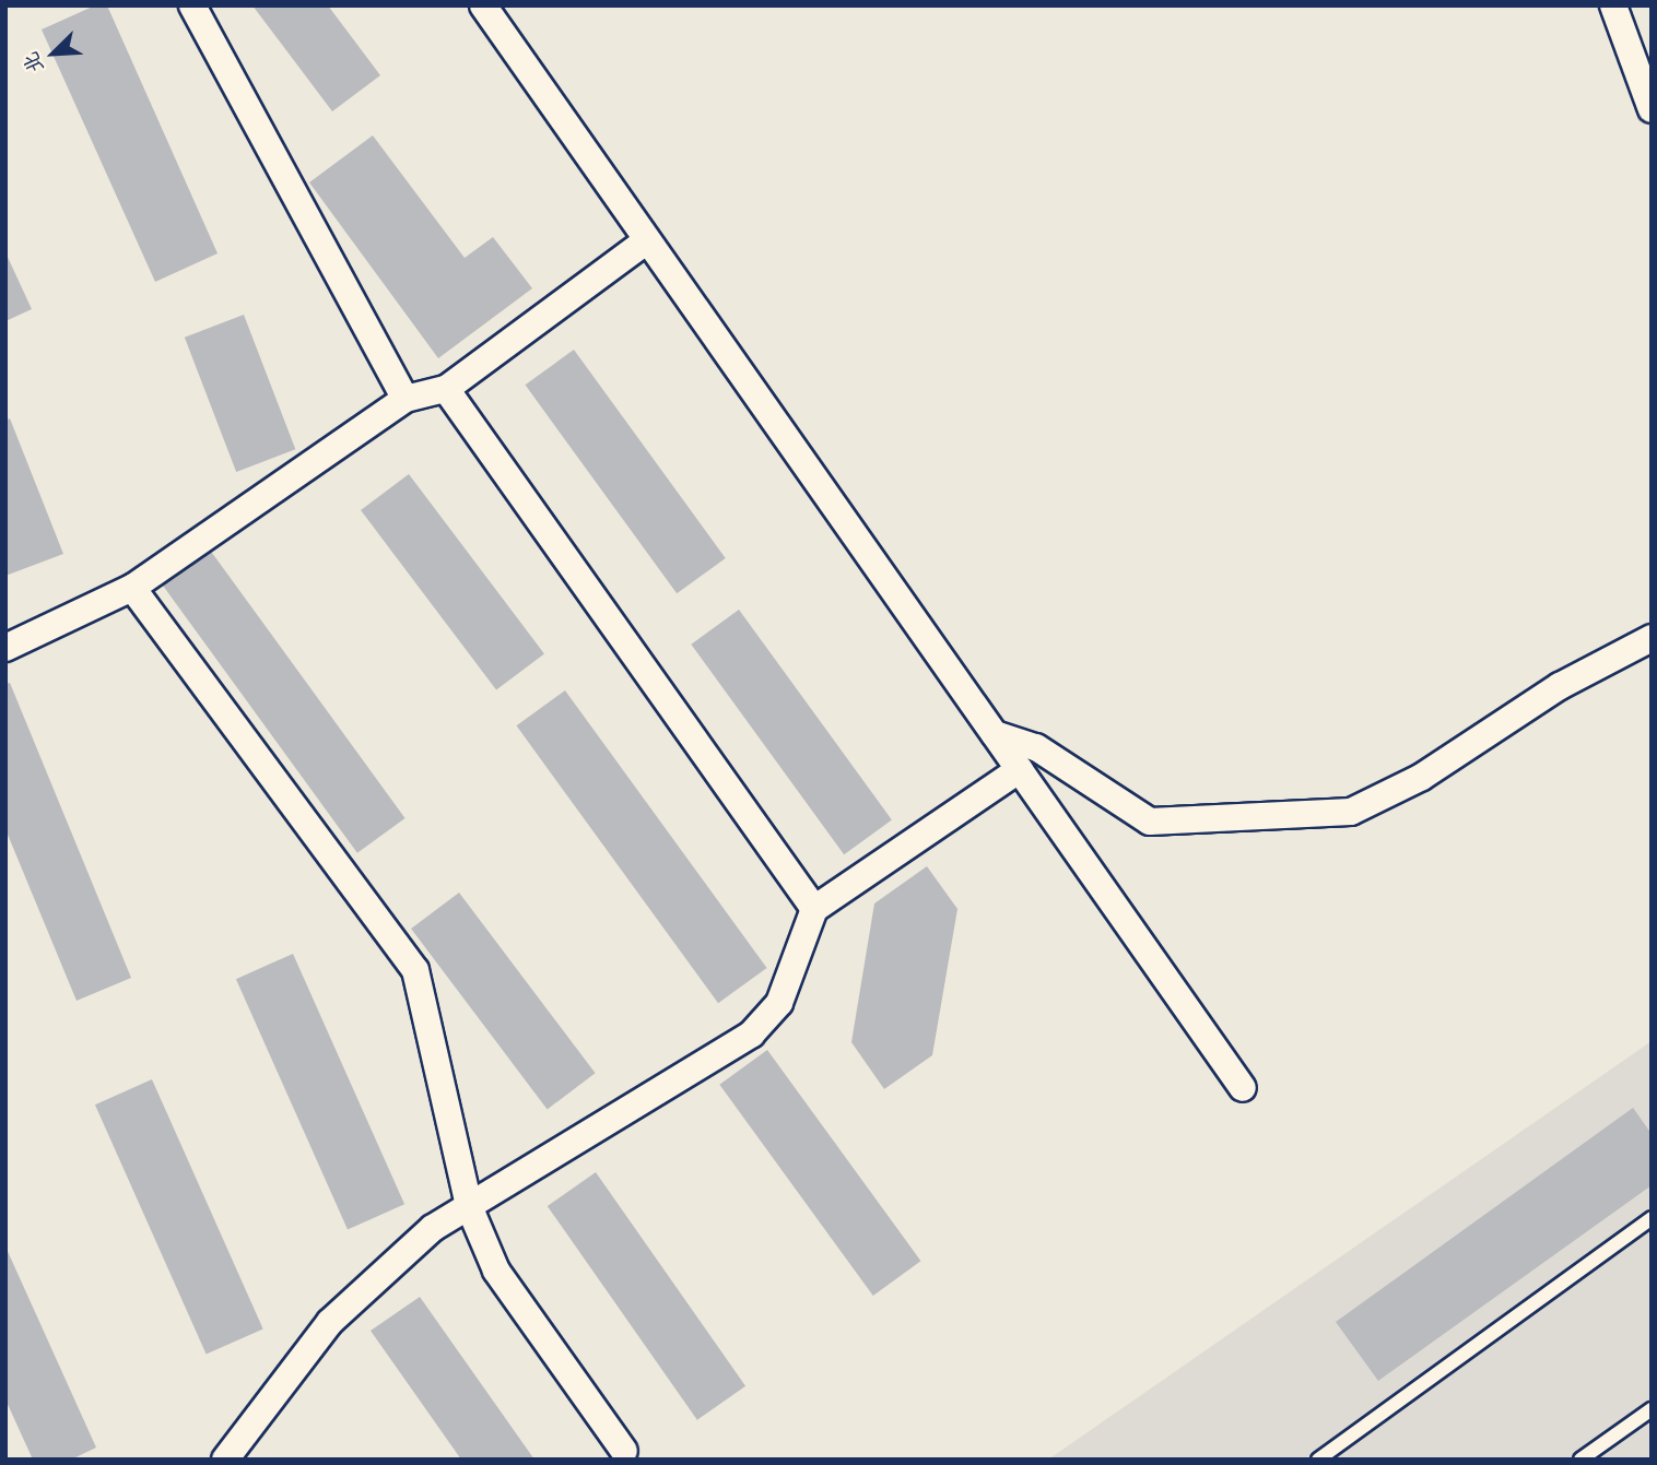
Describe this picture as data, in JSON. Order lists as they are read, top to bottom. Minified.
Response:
{"north":"bottom left"}
